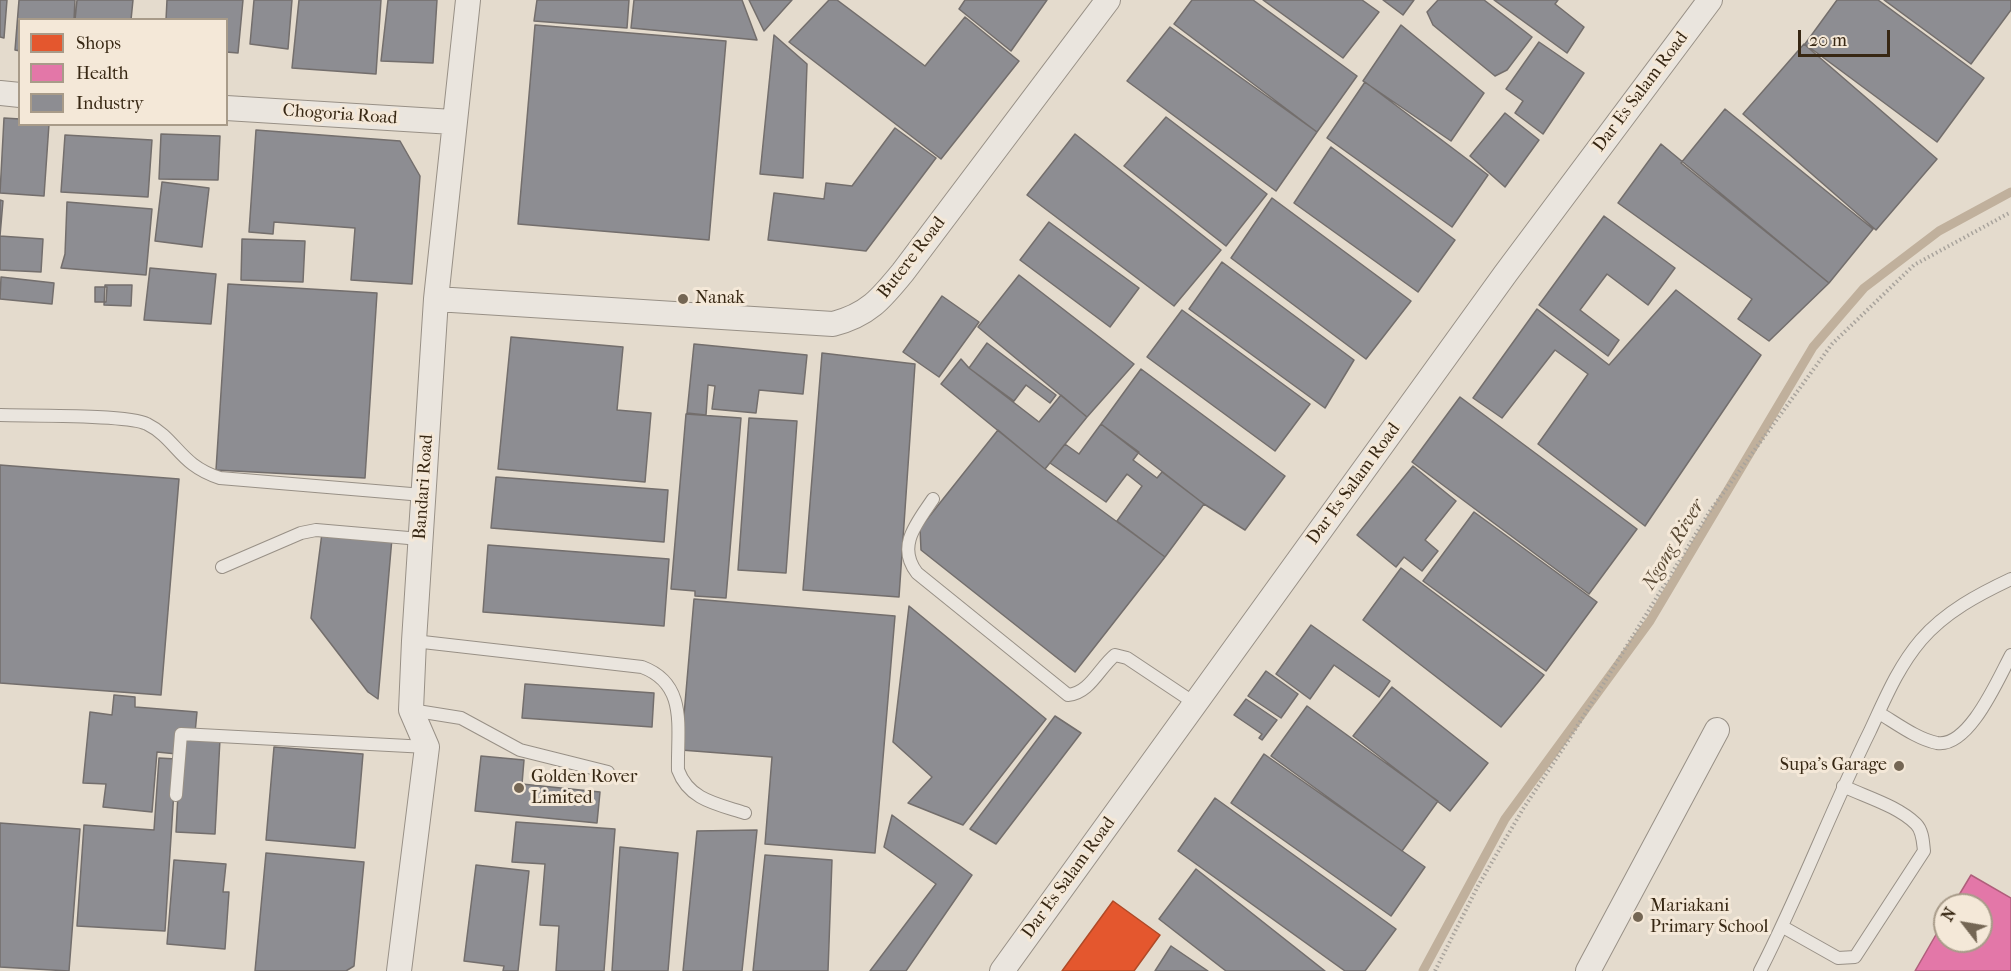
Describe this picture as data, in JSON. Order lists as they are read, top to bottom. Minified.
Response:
{"streets":{"street":["Dar Es Salam Road","Chogoria Road","Butere Road","Bandari Road"]},"crossings":[["Chogoria Road","Bandari Road"],["Butere Road","Bandari Road"]],"water":["Ngong River"],"places":["Nanak","Supa's Garage","Golden Rover Limited","Mariakani Primary School"],"legend":["Shops","Health","Industry"],"scale_bar":"20 m","north":"top left"}
